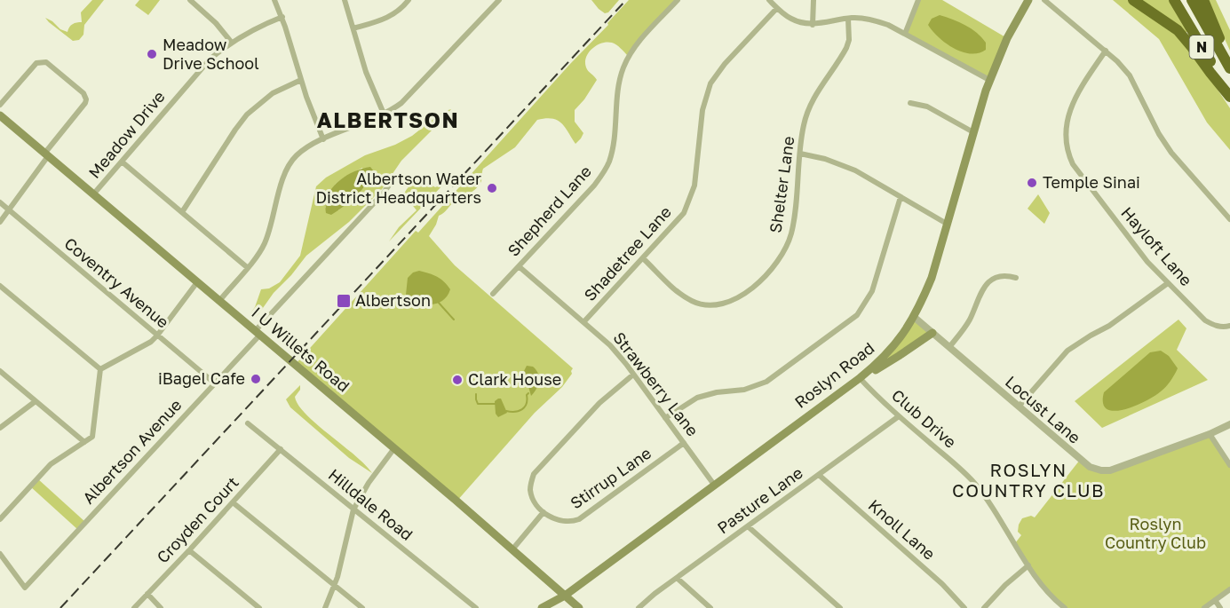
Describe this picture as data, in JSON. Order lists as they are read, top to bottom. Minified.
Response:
{"streets":{"highway":["N"],"main road":["I U Willets Road","Roslyn Road"],"street":["Meadow Drive","Shelter Lane","Shepherd Lane","Hayloft Lane","Shadetree Lane","Coventry Avenue","Strawberry Lane","Locust Lane","Club Drive","Albertson Avenue","Stirrup Lane","Pasture Lane","Hilldale Road","Croyden Court","Knoll Lane"]},"crossings":[["Meadow Drive","I U Willets Road"],["Shelter Lane","Shadetree Lane"],["Shepherd Lane","Strawberry Lane"],["Shadetree Lane","Strawberry Lane"],["Coventry Avenue","Albertson Avenue"],["I U Willets Road","Roslyn Road"],["I U Willets Road","Albertson Avenue"],["Roslyn Road","Strawberry Lane"],["Roslyn Road","Locust Lane"],["Roslyn Road","Club Drive"],["Strawberry Lane","Stirrup Lane"],["Club Drive","Pasture Lane"],["Pasture Lane","Knoll Lane"],["Hilldale Road","Croyden Court"]],"districts":["ALBERTSON","ROSLYN COUNTRY CLUB"],"parks":["Roslyn Country Club"],"places":{"other":["Meadow Drive School","Temple Sinai","Albertson Water District Headquarters","iBagel Cafe","Clark House"],"transit":["Albertson"]}}
